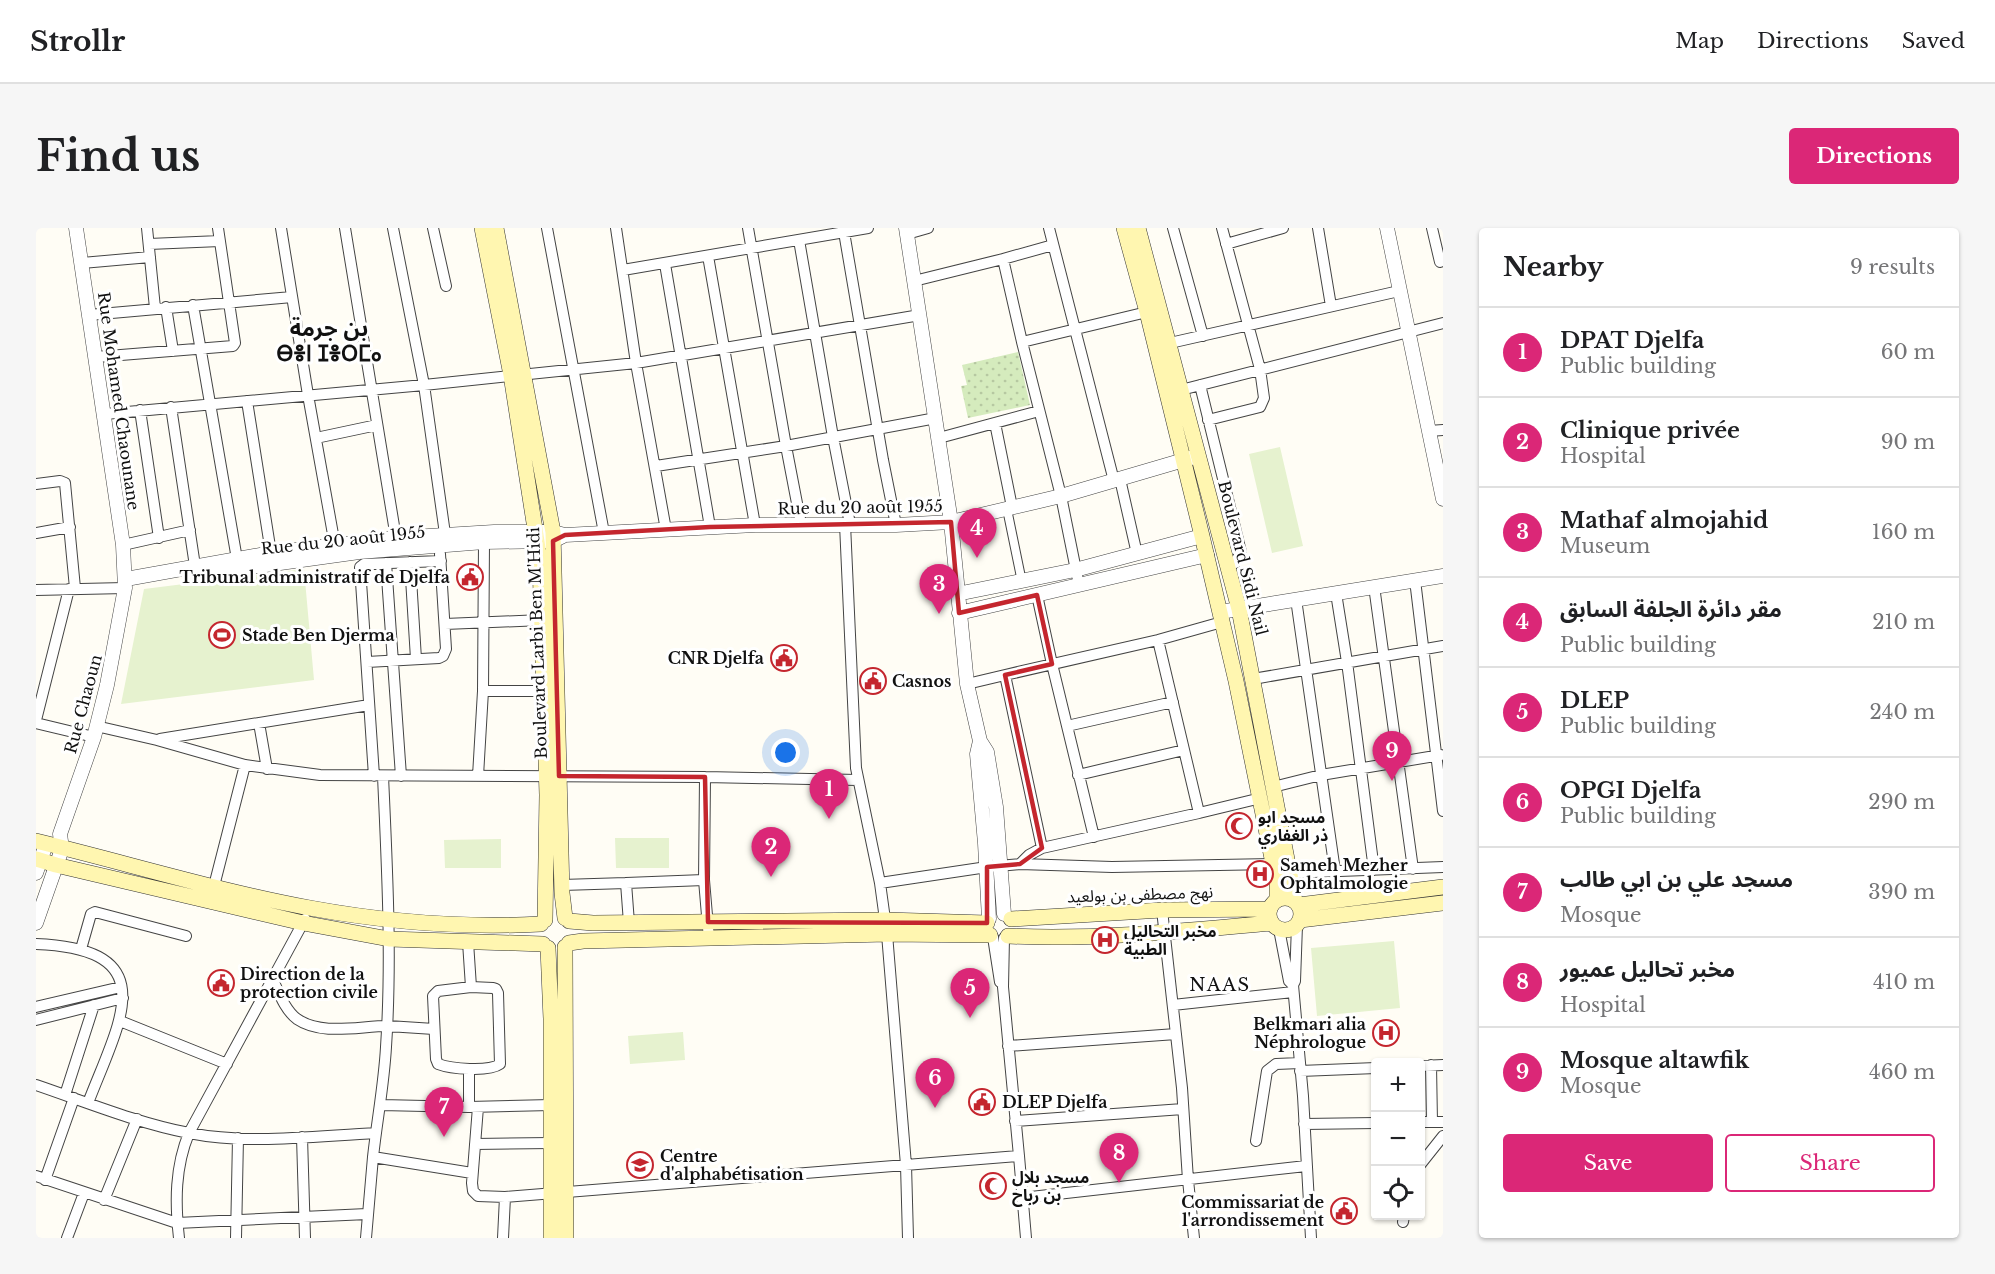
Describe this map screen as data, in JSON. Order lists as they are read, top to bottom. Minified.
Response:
{"streets":{"main road":["Boulevard Sidi Nail","Boulevard Larbi Ben M'Hidi","نهج مصطفى بن بولعيد"],"street":["Rue Mohamed Chaounane","Rue du 20 août 1955","Rue Chaoun"]},"crossings":[["Rue Mohamed Chaounane","Rue du 20 août 1955"],["Rue Mohamed Chaounane","Rue Chaoun"],["Rue du 20 août 1955","Boulevard Sidi Nail"],["Rue du 20 août 1955","Boulevard Larbi Ben M'Hidi"],["Rue du 20 août 1955","Rue Chaoun"],["Boulevard Sidi Nail","نهج مصطفى بن بولعيد"]],"districts":["بن جرمة ⴱⴻⵏ ⵊⴻⵔⵎⴰ","NAAS"],"places":{"public building":["Tribunal administratif de Djelfa","CNR Djelfa","Casnos","Direction de la protection civile","DLEP Djelfa","Commissariat de l'arrondissement"],"sports":["Stade Ben Djerma"],"mosque":["مسجد ابو ذر الغفاري","مسجد بلال بن رباح"],"hospital":["Sameh Mezher Ophtalmologie","مخبر التحاليل الطبية","Belkmari alia Néphrologue"],"school or university":["Centre d'alphabétisation"]},"page":{"header":"Strollr","nav":["Map","Directions","Saved"],"buttons":["Directions",["Save","Share"]],"title":"Find us","heading":["Nearby","9 results"],"list":[{"mark":"1","name":"DPAT Djelfa","note":"Public building","value":"60 m"},{"mark":"2","name":"Clinique privée","note":"Hospital","value":"90 m"},{"mark":"3","name":"Mathaf almojahid","note":"Museum","value":"160 m"},{"mark":"4","name":"مقر دائرة الجلفة السابق","note":"Public building","value":"210 m"},{"mark":"5","name":"DLEP","note":"Public building","value":"240 m"},{"mark":"6","name":"OPGI Djelfa","note":"Public building","value":"290 m"},{"mark":"7","name":"مسجد علي بن ابي طالب","note":"Mosque","value":"390 m"},{"mark":"8","name":"مخبر تحاليل عميور","note":"Hospital","value":"410 m"},{"mark":"9","name":"Mosque altawfik","note":"Mosque","value":"460 m"}],"pins":["4","3","9","1","2","5","6","7","8"],"map_buttons":["+","−"]}}
